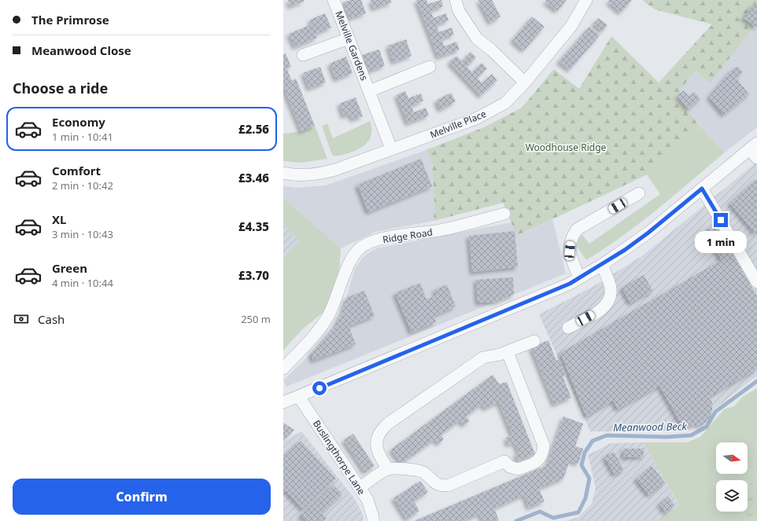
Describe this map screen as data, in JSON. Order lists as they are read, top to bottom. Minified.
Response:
{"streets":{"street":["Melville Gardens","Melville Place","Ridge Road","Buslingthorpe Lane"]},"crossings":[["Melville Gardens","Melville Place"]],"water":["Meanwood Beck"],"parks":["Woodhouse Ridge"],"north":"right","page":{"banner":["The Primrose","Meanwood Close"],"heading":"Choose a ride","list":[{"name":"Economy","note":"1 min · 10:41","value":"£2.56"},{"name":"Comfort","note":"2 min · 10:42","value":"£3.46"},{"name":"XL","note":"3 min · 10:43","value":"£4.35"},{"name":"Green","note":"4 min · 10:44","value":"£3.70"}],"bubble":"1 min","pay":["Cash","250 m"],"buttons":"Confirm"}}
